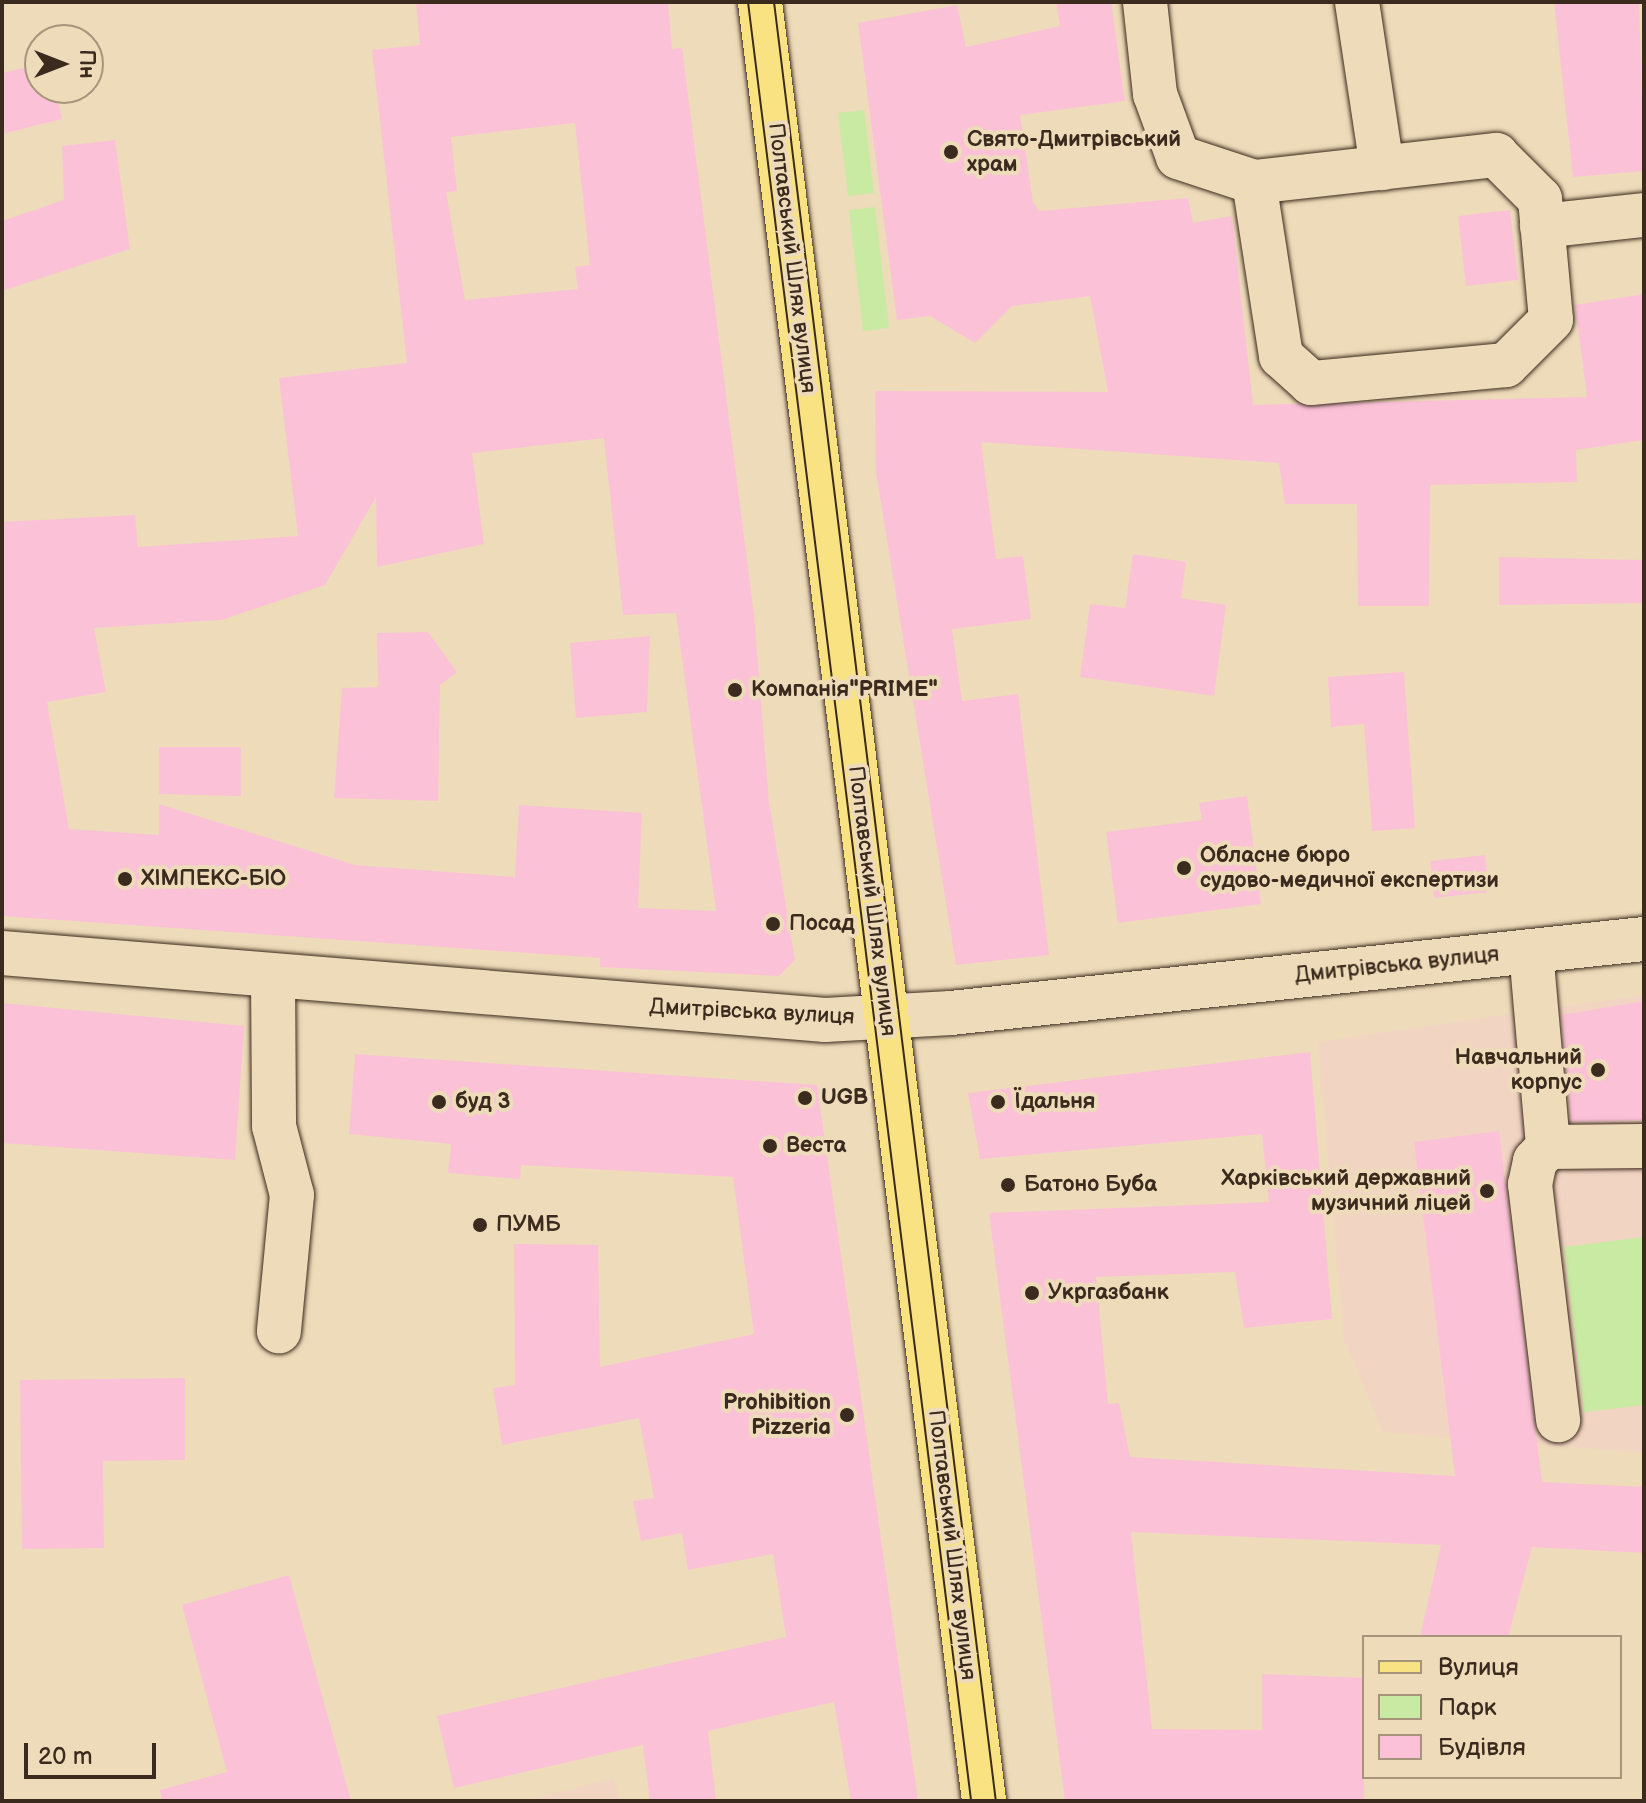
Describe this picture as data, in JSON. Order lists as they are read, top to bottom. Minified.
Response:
{"streets":{"main road":["Полтавський Шлях вулиця"],"street":["Дмитрівська вулиця"]},"crossings":[["Полтавський Шлях вулиця","Дмитрівська вулиця"]],"places":["Свято-Дмитрівський храм","Компанія\"PRIME\"","Обласне бюро судово-медичної експертизи","ХІМПЕКС-БІО","Посад","Навчальний корпус","UGB","буд 3","Їдальня","Веста","Батоно Буба","Харківський державний музичний ліцей","ПУМБ","Укргазбанк","Prohibition Pizzeria"],"legend":["Вулиця","Парк","Будівля"],"scale_bar":"20 m","north":"right"}
